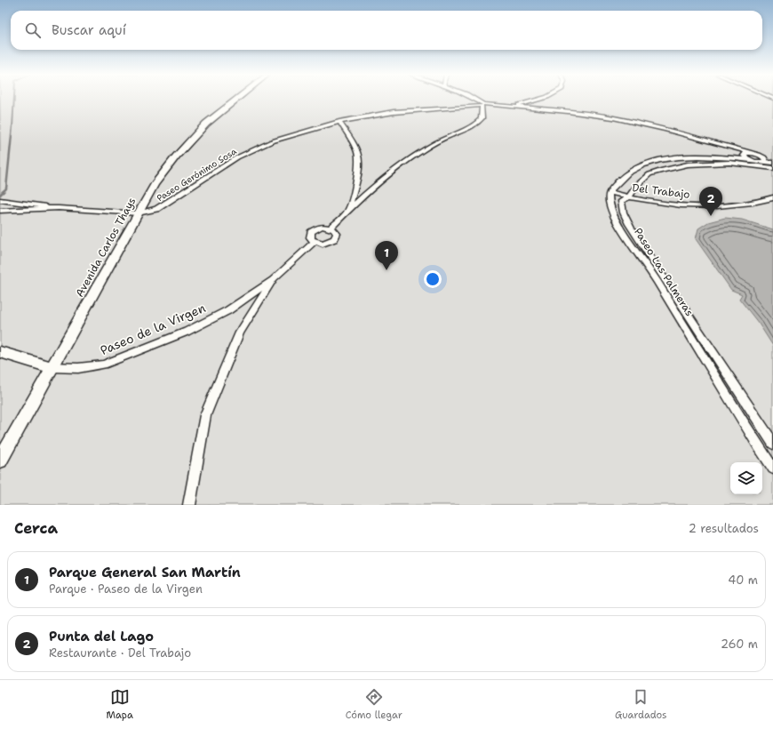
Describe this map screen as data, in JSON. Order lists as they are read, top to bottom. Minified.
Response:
{"streets":{"street":["Paseo Gerónimo Sosa","Del Trabajo","Avenida Carlos Thays","Paseo Las Palmeras","Paseo de la Virgen"]},"crossings":[["Paseo Gerónimo Sosa","Avenida Carlos Thays"],["Del Trabajo","Paseo Las Palmeras"],["Avenida Carlos Thays","Paseo de la Virgen"]],"page":{"search":"Buscar aquí","pins":["2","1"],"heading":["Cerca","2 resultados"],"list":[{"mark":"1","name":"Parque General San Martín","note":"Parque · Paseo de la Virgen","value":"40 m"},{"mark":"2","name":"Punta del Lago","note":"Restaurante · Del Trabajo","value":"260 m"}],"nav":["Mapa","Cómo llegar","Guardados"]}}
